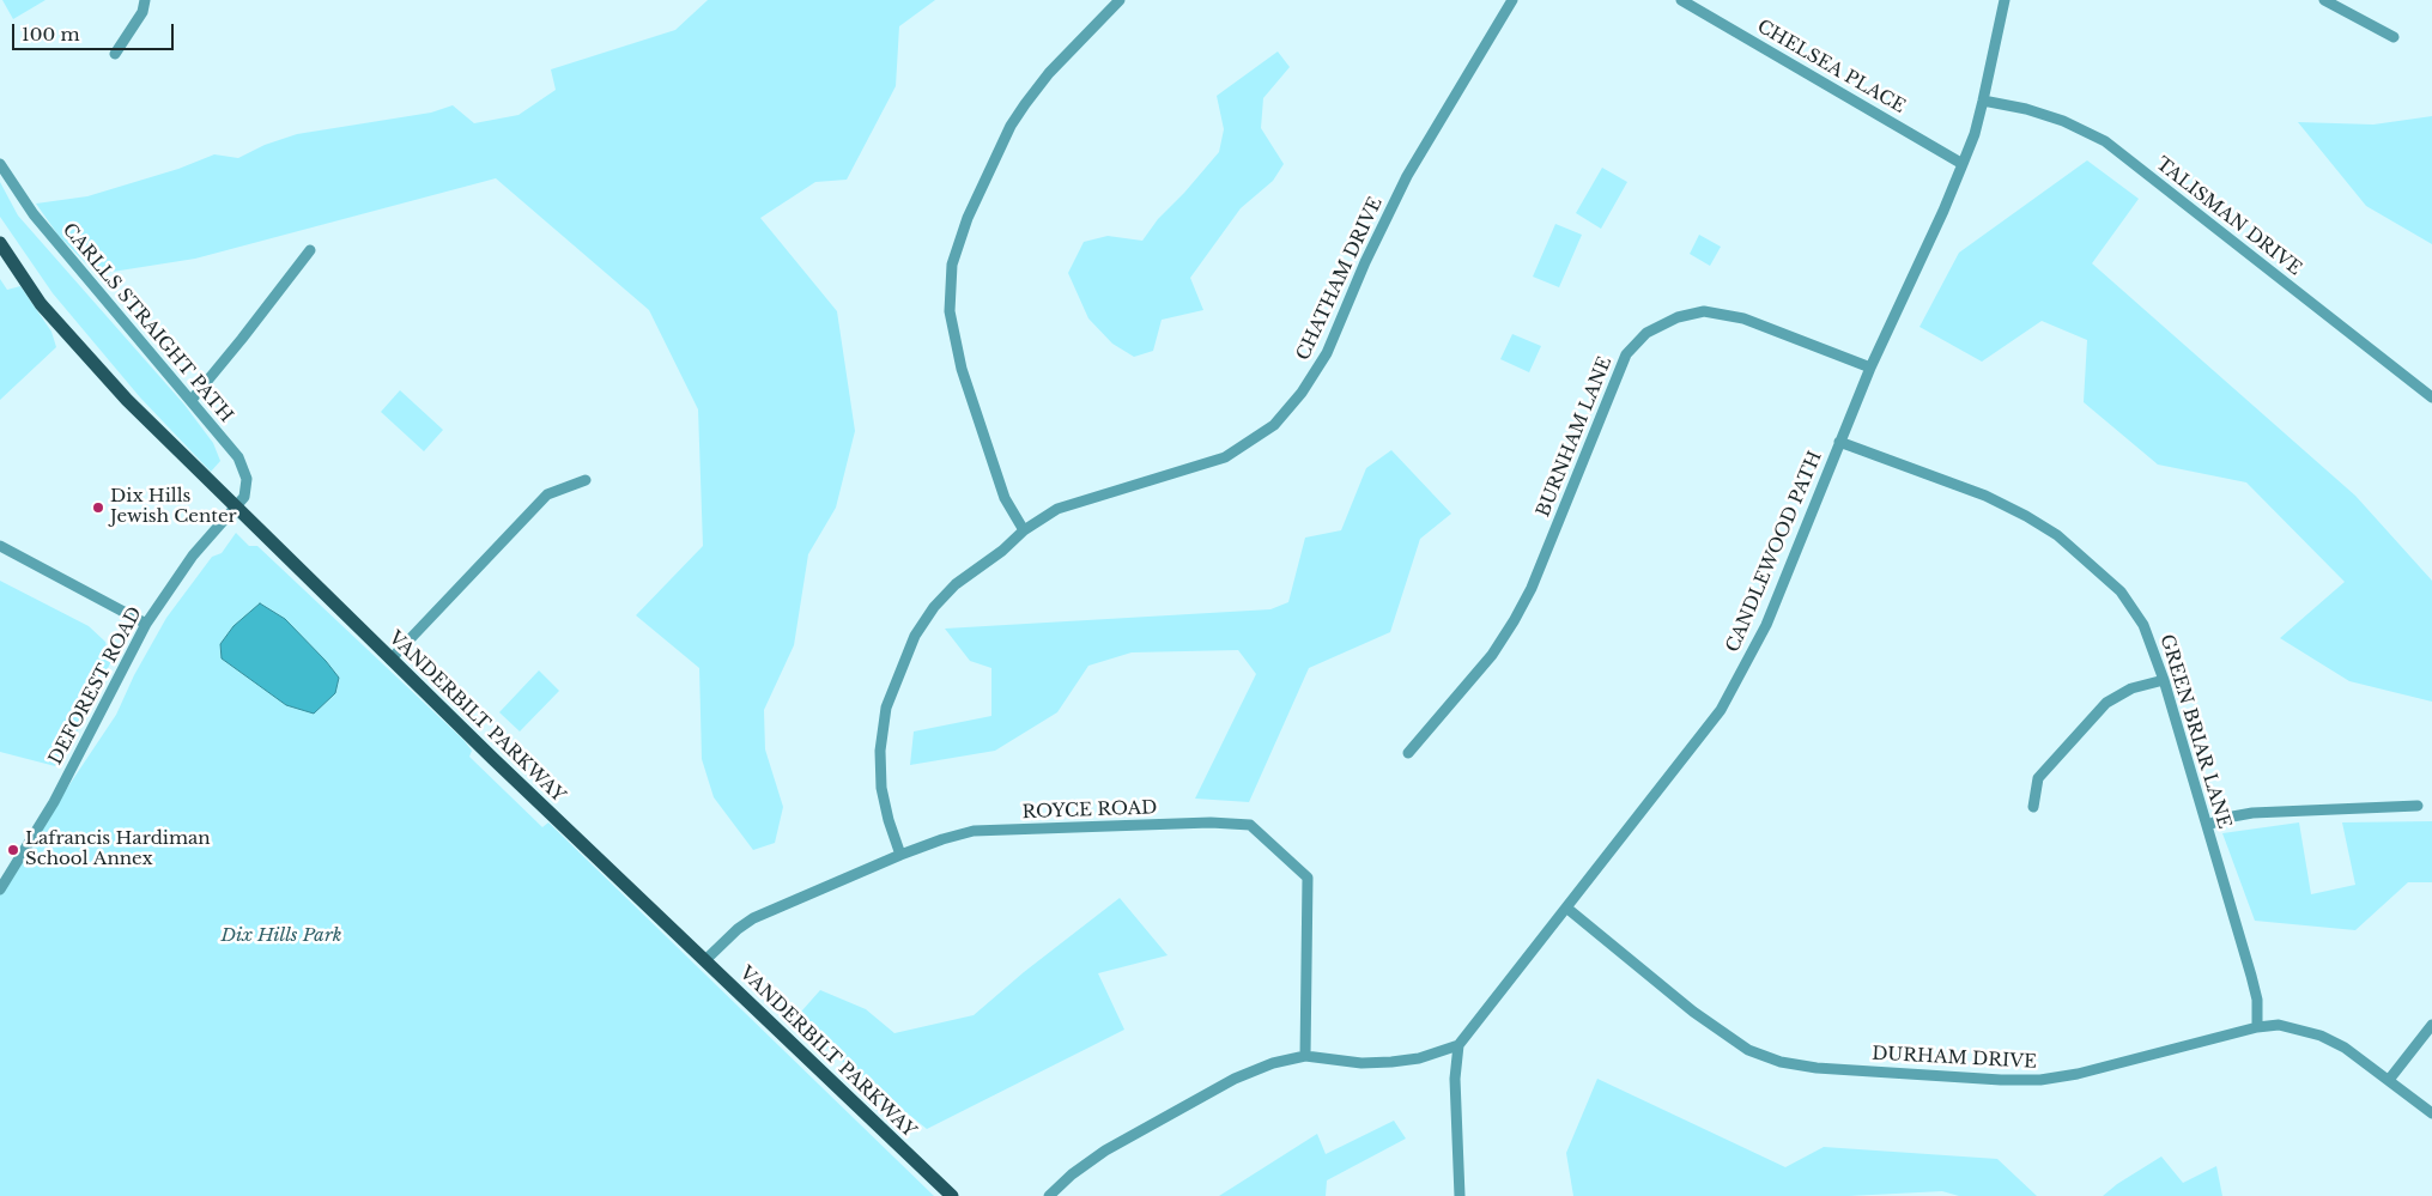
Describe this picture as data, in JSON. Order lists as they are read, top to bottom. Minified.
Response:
{"streets":{"main road":["VANDERBILT PARKWAY"],"street":["CHELSEA PLACE","TALISMAN DRIVE","CHATHAM DRIVE","CARLLS STRAIGHT PATH","BURNHAM LANE","CANDLEWOOD PATH","DEFOREST ROAD","GREEN BRIAR LANE","ROYCE ROAD","DURHAM DRIVE"]},"crossings":[["CHELSEA PLACE","CANDLEWOOD PATH"],["TALISMAN DRIVE","CANDLEWOOD PATH"],["CHATHAM DRIVE","ROYCE ROAD"],["CARLLS STRAIGHT PATH","DEFOREST ROAD"],["CARLLS STRAIGHT PATH","VANDERBILT PARKWAY"],["BURNHAM LANE","CANDLEWOOD PATH"],["CANDLEWOOD PATH","GREEN BRIAR LANE"],["CANDLEWOOD PATH","DURHAM DRIVE"],["DEFOREST ROAD","VANDERBILT PARKWAY"],["VANDERBILT PARKWAY","ROYCE ROAD"],["GREEN BRIAR LANE","DURHAM DRIVE"]],"parks":["Dix Hills Park"],"places":["Dix Hills Jewish Center","Lafrancis Hardiman School Annex"],"scale_bar":"100 m"}
